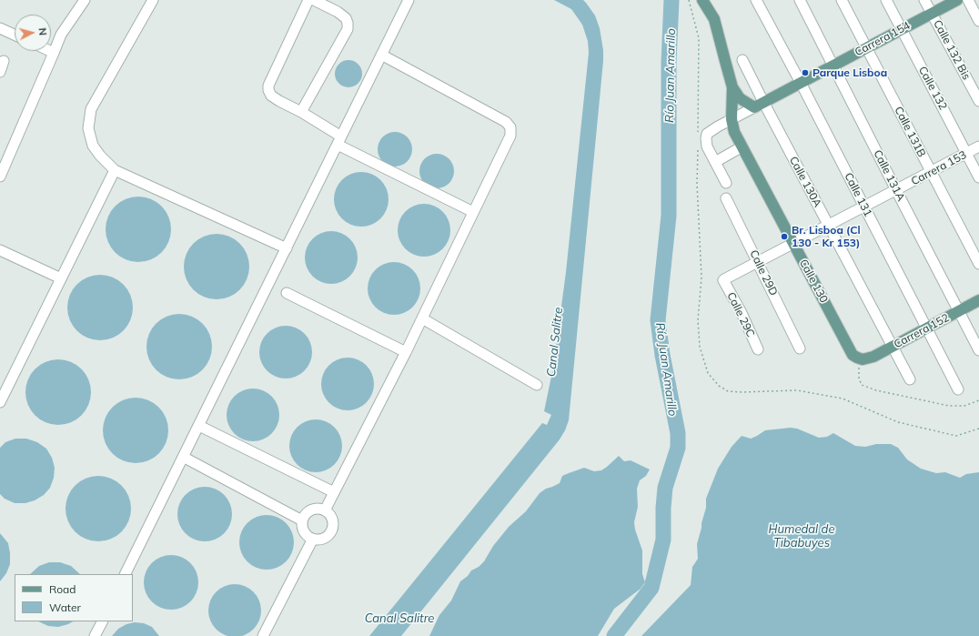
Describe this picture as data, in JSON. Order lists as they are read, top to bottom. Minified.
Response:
{"streets":{"main road":["Carrera 154","Calle 130","Carrera 152"],"street":["Calle 132 Bis","Calle 132","Calle 131B","Carrera 153","Calle 131A","Calle 130A","Calle 131","Calle 29D","Calle 29C"]},"crossings":[["Carrera 154","Calle 132 Bis"],["Carrera 154","Calle 132"],["Carrera 154","Calle 131B"],["Carrera 154","Calle 131A"],["Carrera 154","Calle 130A"],["Carrera 154","Calle 131"],["Carrera 154","Calle 130"],["Calle 132","Carrera 153"],["Calle 131B","Carrera 153"],["Carrera 153","Calle 131A"],["Carrera 153","Calle 130A"],["Carrera 153","Calle 131"],["Carrera 153","Calle 29D"],["Carrera 153","Calle 130"],["Carrera 153","Calle 29C"],["Calle 131A","Carrera 152"],["Calle 130A","Carrera 152"],["Calle 131","Carrera 152"],["Calle 130","Carrera 152"]],"water":["Río Juan Amarillo","Canal Salitre","Humedal de Tibabuyes"],"places":["Parque Lisboa","Br. Lisboa (Cl 130 - Kr 153)"],"legend":["Road","Water"],"north":"right"}
